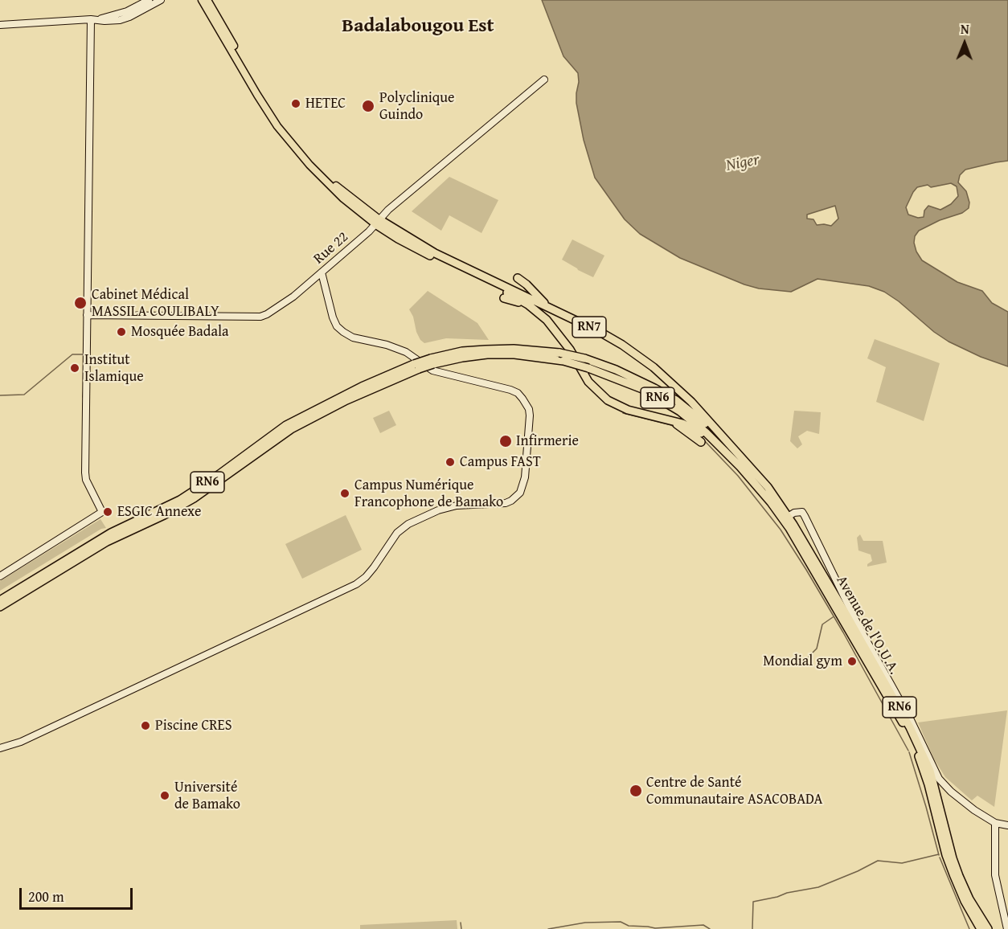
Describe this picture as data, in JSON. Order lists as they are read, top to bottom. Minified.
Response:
{"streets":{"highway":["RN7","RN6","Avenue de l'O.U.A."],"street":["Rue 22"]},"crossings":[["Rue 22","RN7"],["RN7","RN6"],["RN7","Avenue de l'O.U.A."],["RN6","Avenue de l'O.U.A."]],"districts":["Badalabougou Est"],"water":["Niger"],"places":["HETEC","Polyclinique Guindo","Cabinet Médical MASSILA COULIBALY","Mosquée Badala","Institut Islamique","Infirmerie","Campus FAST","Campus Numérique Francophone de Bamako","ESGIC Annexe","Mondial gym","Piscine CRES","Centre de Santé Communautaire ASACOBADA","Université de Bamako"],"scale_bar":"200 m","north":"top"}
